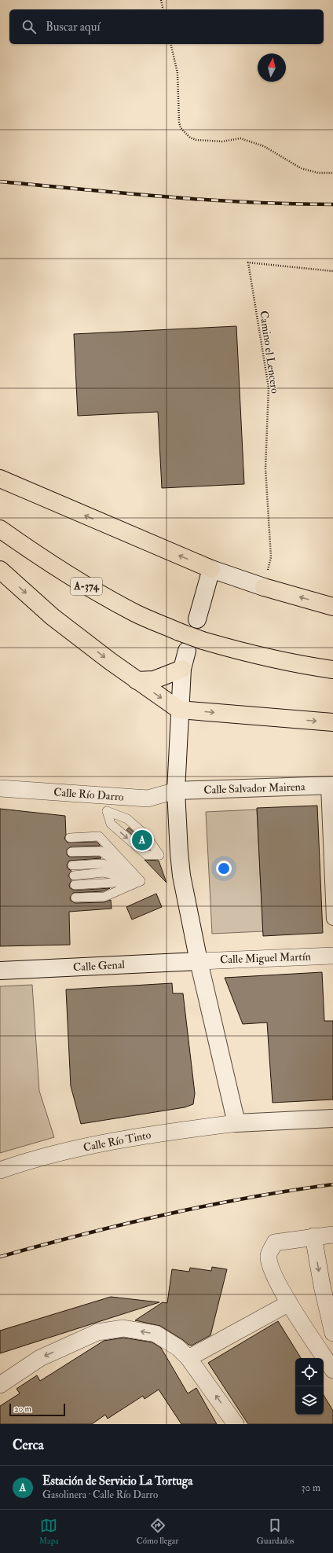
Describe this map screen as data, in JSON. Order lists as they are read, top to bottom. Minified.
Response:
{"streets":{"main road":["A-374","Calle Salvador Mairena","Calle Genal"],"street":["Calle Río Darro","Calle Miguel Martín","Calle Río Tinto"],"path":["Camino el Lencero"]},"crossings":[["Calle Salvador Mairena","Calle Río Darro"],["Calle Miguel Martín","Calle Genal"]],"scale_bar":"20 m","north":"top","page":{"search":"Buscar aquí","pins":"A","scale":"20 m","heading":"Cerca","list":[{"mark":"A","name":"Estación de Servicio La Tortuga","note":"Gasolinera · Calle Río Darro","value":"30 m"}],"nav":["Mapa","Cómo llegar","Guardados"]}}
